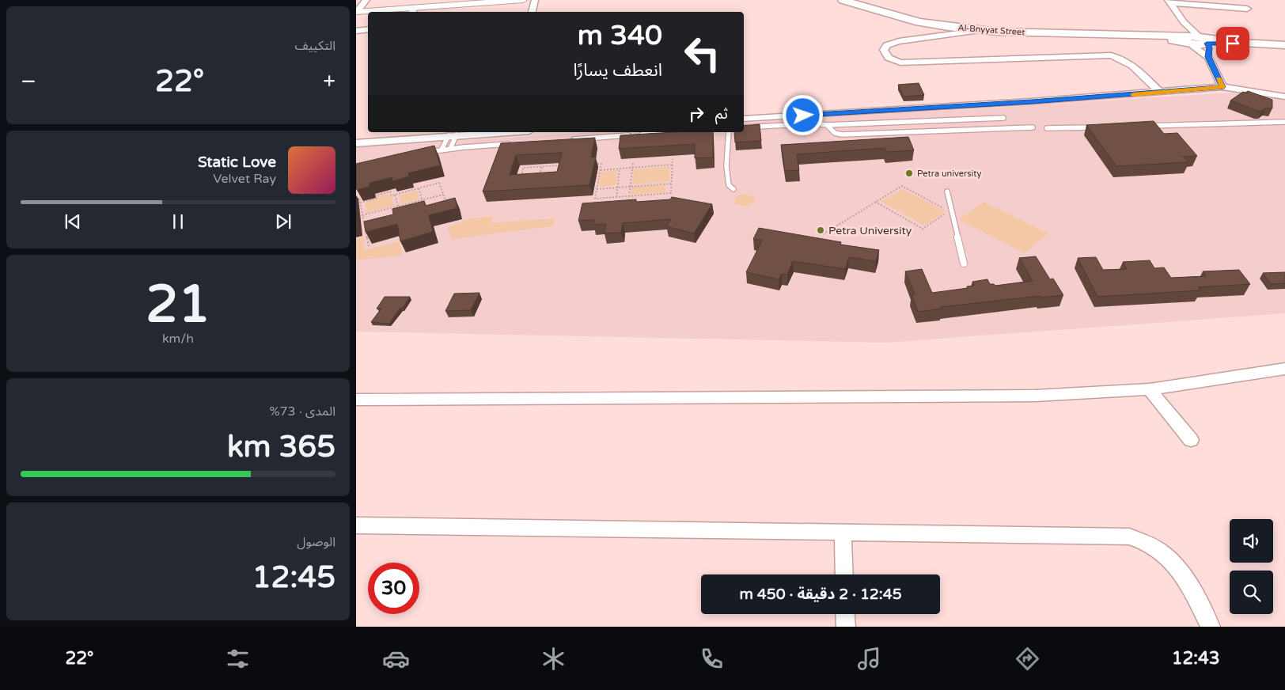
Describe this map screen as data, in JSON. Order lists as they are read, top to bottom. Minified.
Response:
{"streets":{"main road":["Al-Bnyyat Street"]},"places":["Petra university","Petra University"],"page":{"tile":["التكييف",["21","km/h"],["المدى · 73%","365 km"],["الوصول","12:45"]],"turn":["340 m","انعطف يسارًا"],"heat":["−","22°","+"],"then":"ثم","song":["Static Love","Velvet Ray"],"limit":"30","trip":"12:45 · 2 دقيقة · 450 m","tabs":["12:43","22°"]}}
